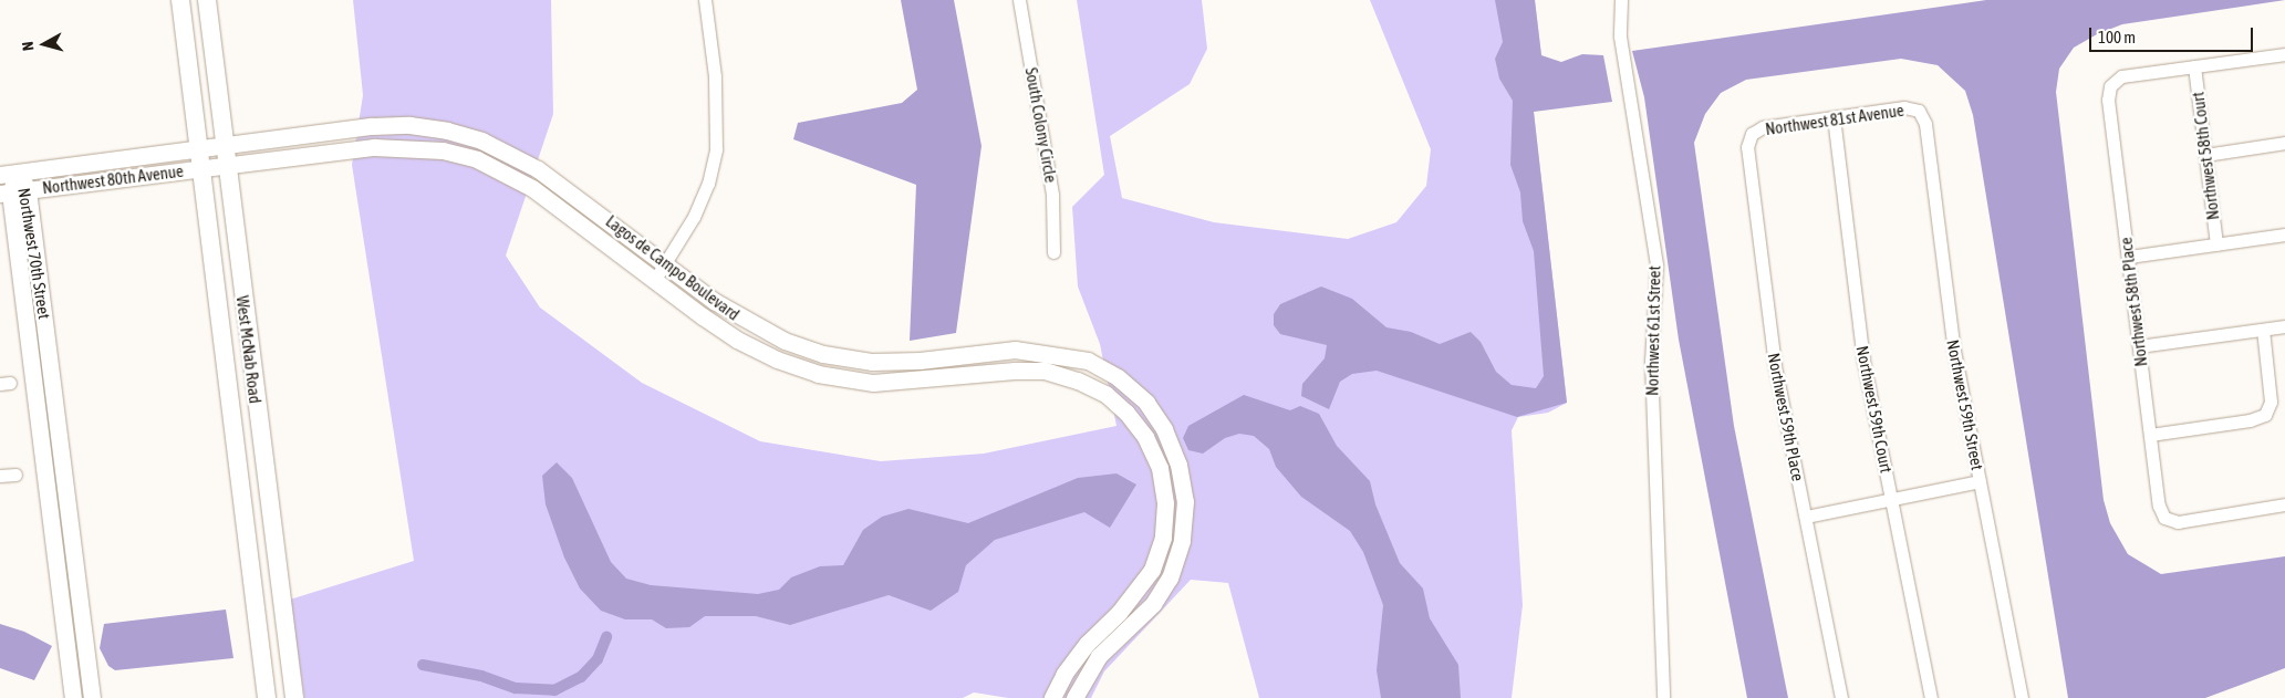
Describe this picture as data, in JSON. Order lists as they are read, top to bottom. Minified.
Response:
{"streets":{"main road":["West McNab Road"],"street":["Northwest 81st Avenue","South Colony Circle","Northwest 58th Court","Northwest 80th Avenue","Northwest 70th Street","Lagos de Campo Boulevard","Northwest 58th Place","Northwest 61st Street","Northwest 59th Street","Northwest 59th Court","Northwest 59th Place"]},"crossings":[["Northwest 81st Avenue","Northwest 59th Street"],["Northwest 81st Avenue","Northwest 59th Court"],["Northwest 81st Avenue","Northwest 59th Place"],["Northwest 58th Court","Northwest 58th Place"],["Northwest 80th Avenue","Northwest 70th Street"],["Northwest 80th Avenue","Lagos de Campo Boulevard"],["Northwest 80th Avenue","West McNab Road"],["Lagos de Campo Boulevard","West McNab Road"]],"scale_bar":"100 m","north":"left"}
